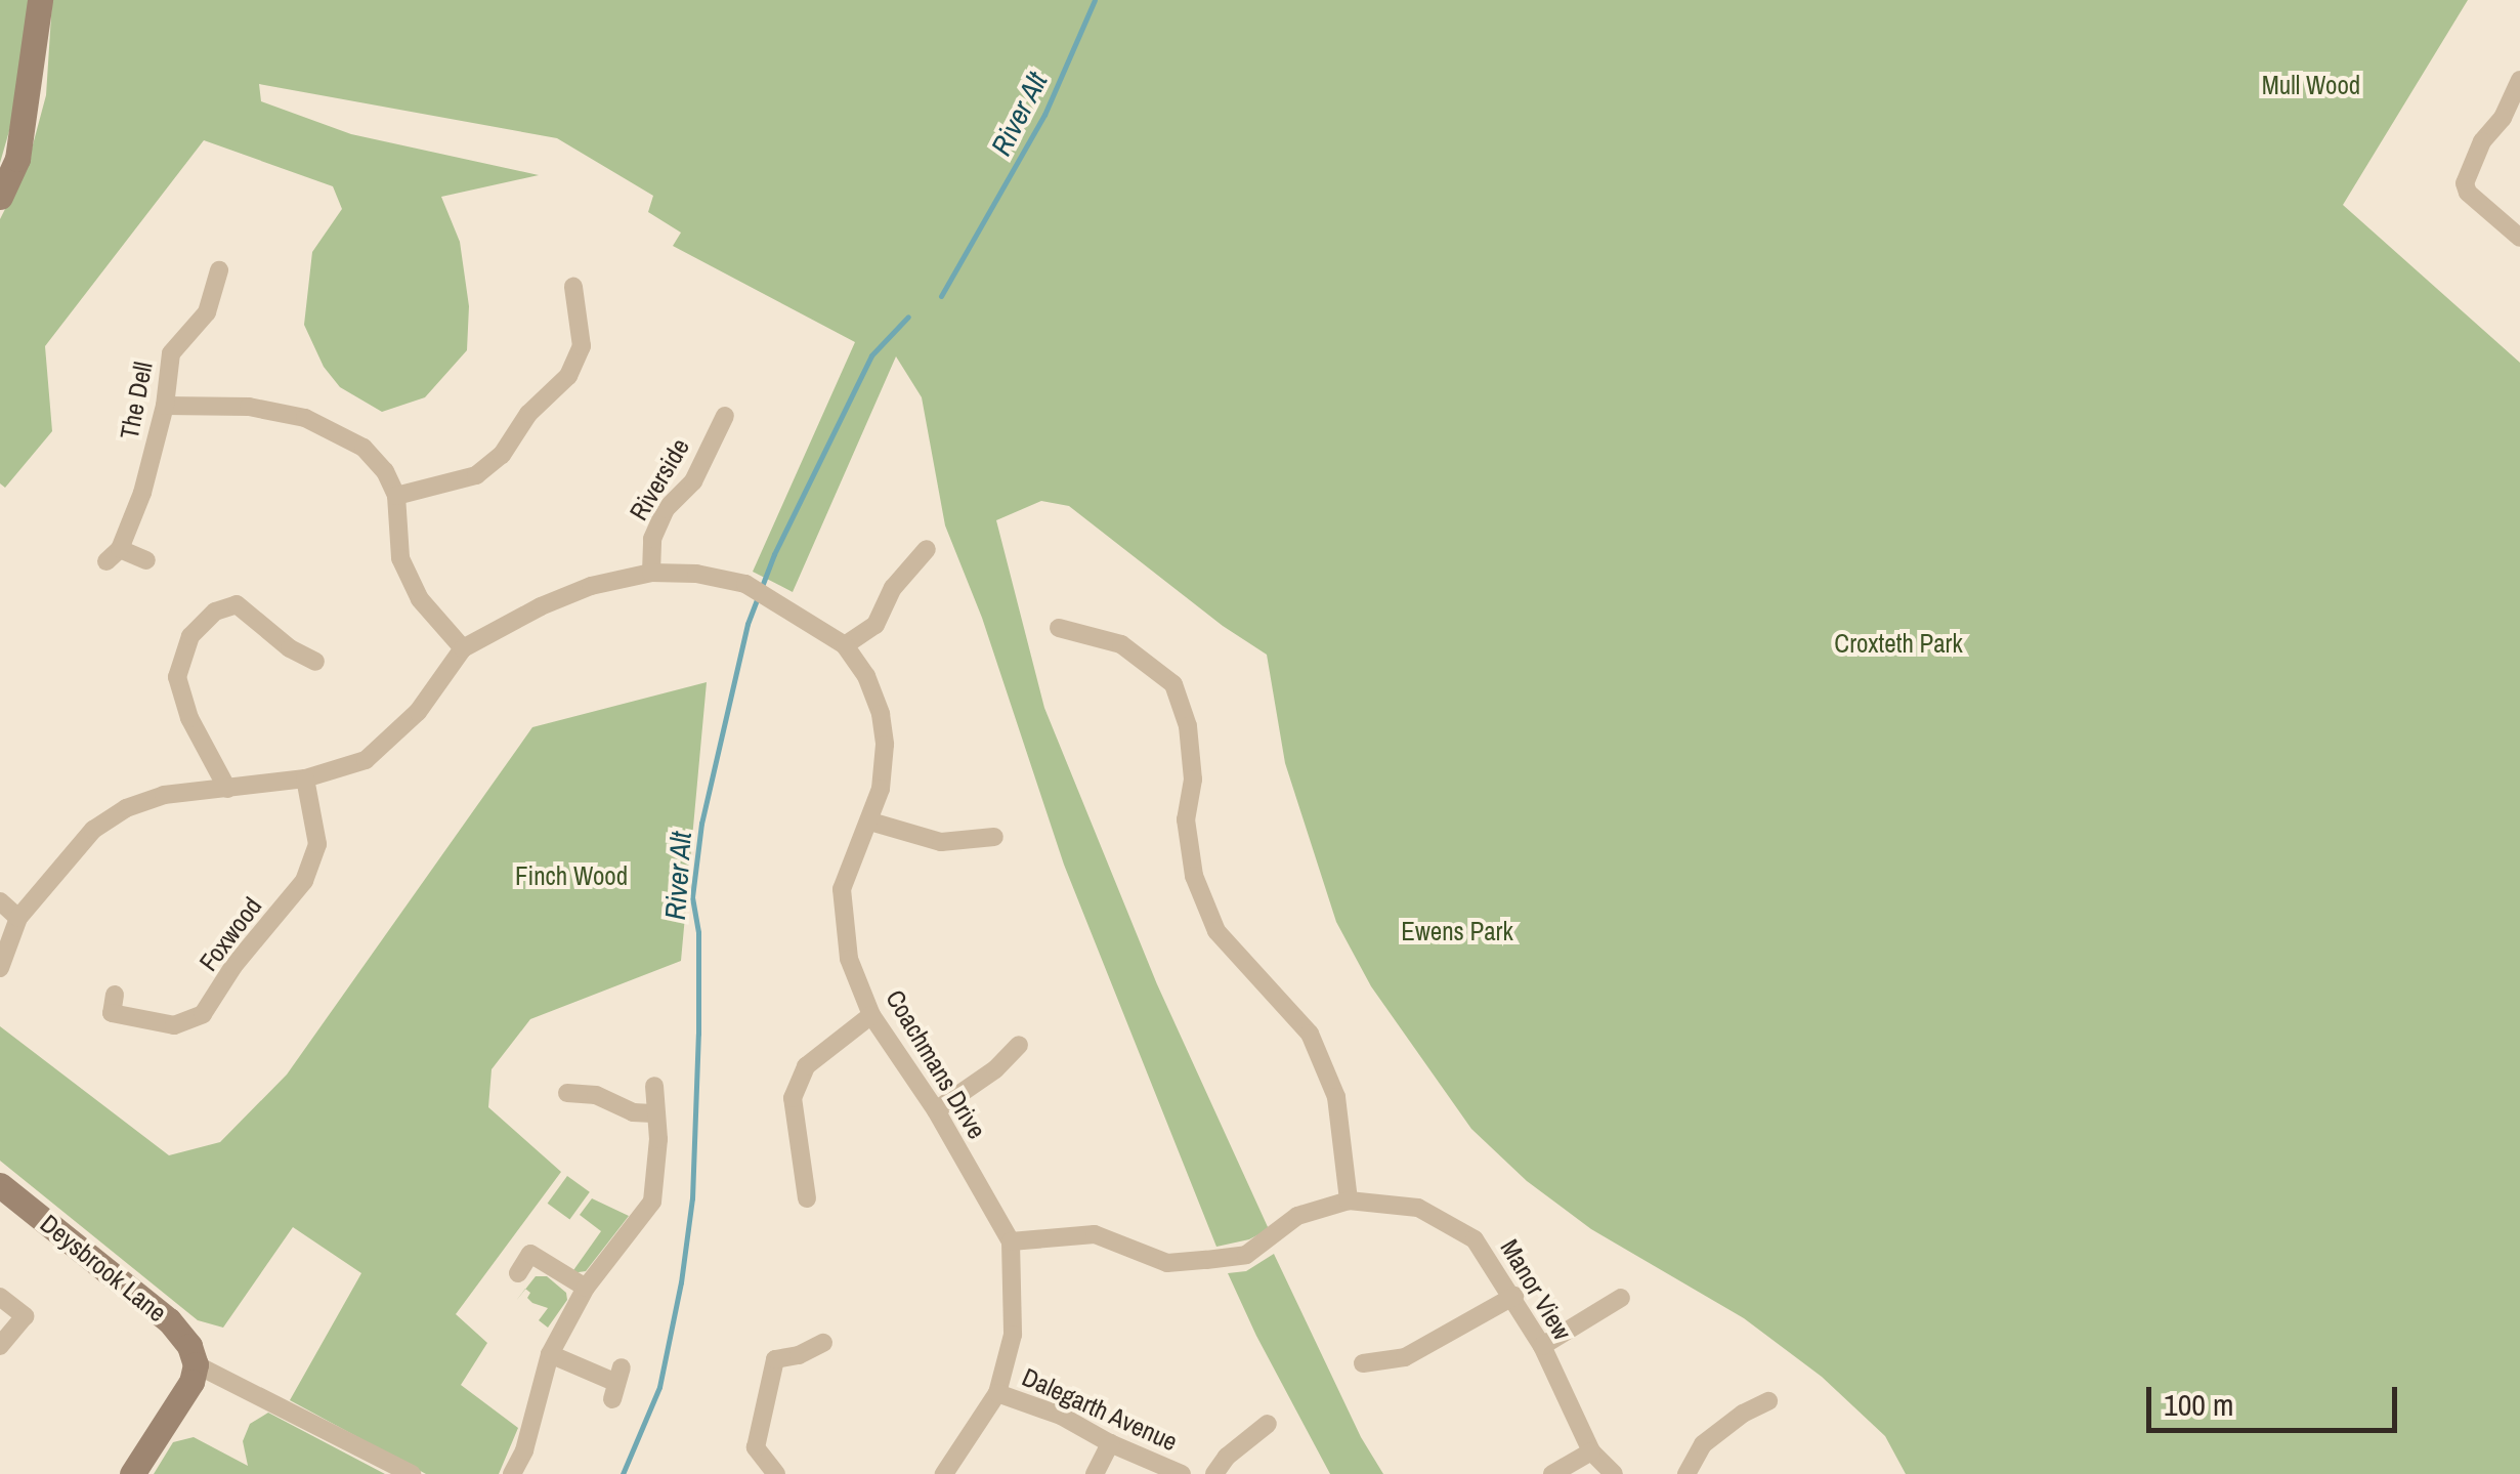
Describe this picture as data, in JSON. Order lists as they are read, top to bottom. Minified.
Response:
{"streets":{"street":["The Dell","Riverside","Foxwood","Coachmans Drive","Deysbrook Lane","Manor View","Dalegarth Avenue"]},"crossings":[["Riverside","Coachmans Drive"],["Foxwood","Coachmans Drive"],["Coachmans Drive","Manor View"],["Coachmans Drive","Dalegarth Avenue"]],"water":["River Alt"],"parks":["Mull Wood","Croxteth Park","Finch Wood","Ewens Park"],"scale_bar":"100 m"}
